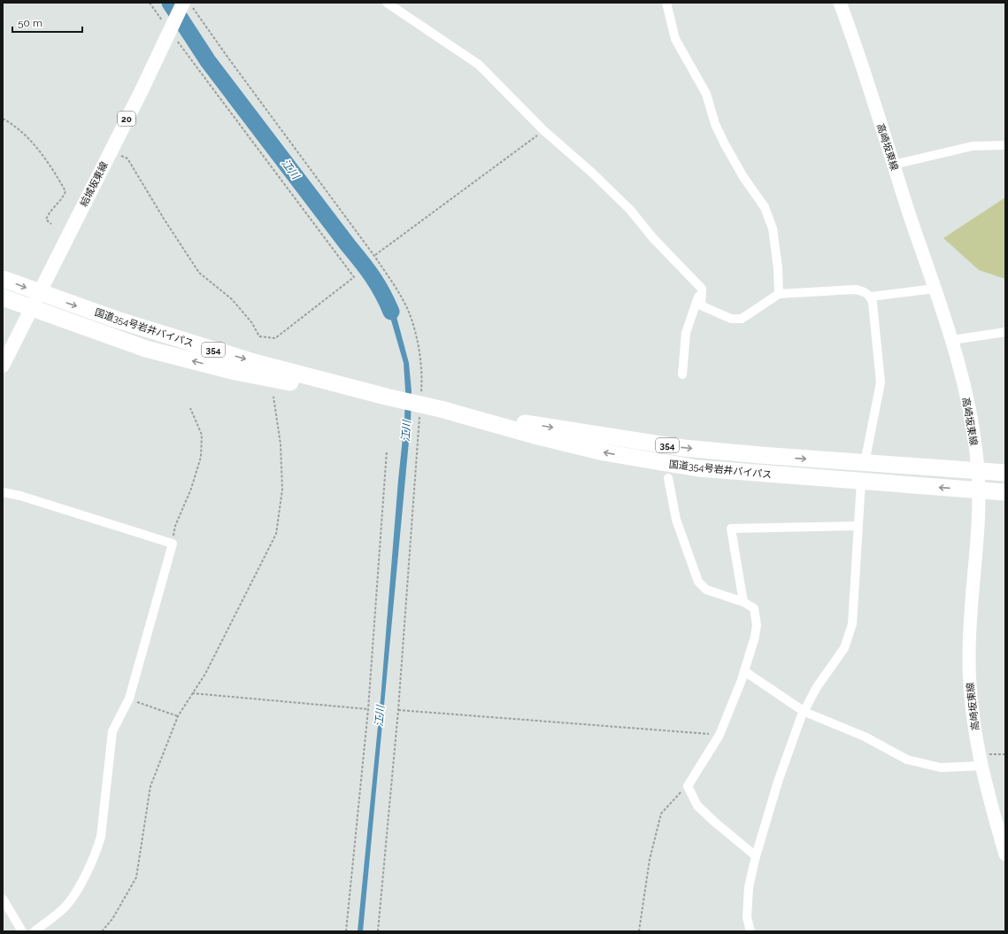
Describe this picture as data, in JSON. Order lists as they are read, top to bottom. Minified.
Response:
{"streets":{"highway":["国道354号岩井バイパス","354"],"main road":["20","高崎坂東線","結城坂東線"]},"crossings":[["高崎坂東線","国道354号岩井バイパス"],["結城坂東線","国道354号岩井バイパス"]],"water":["江川"],"scale_bar":"50 m"}
